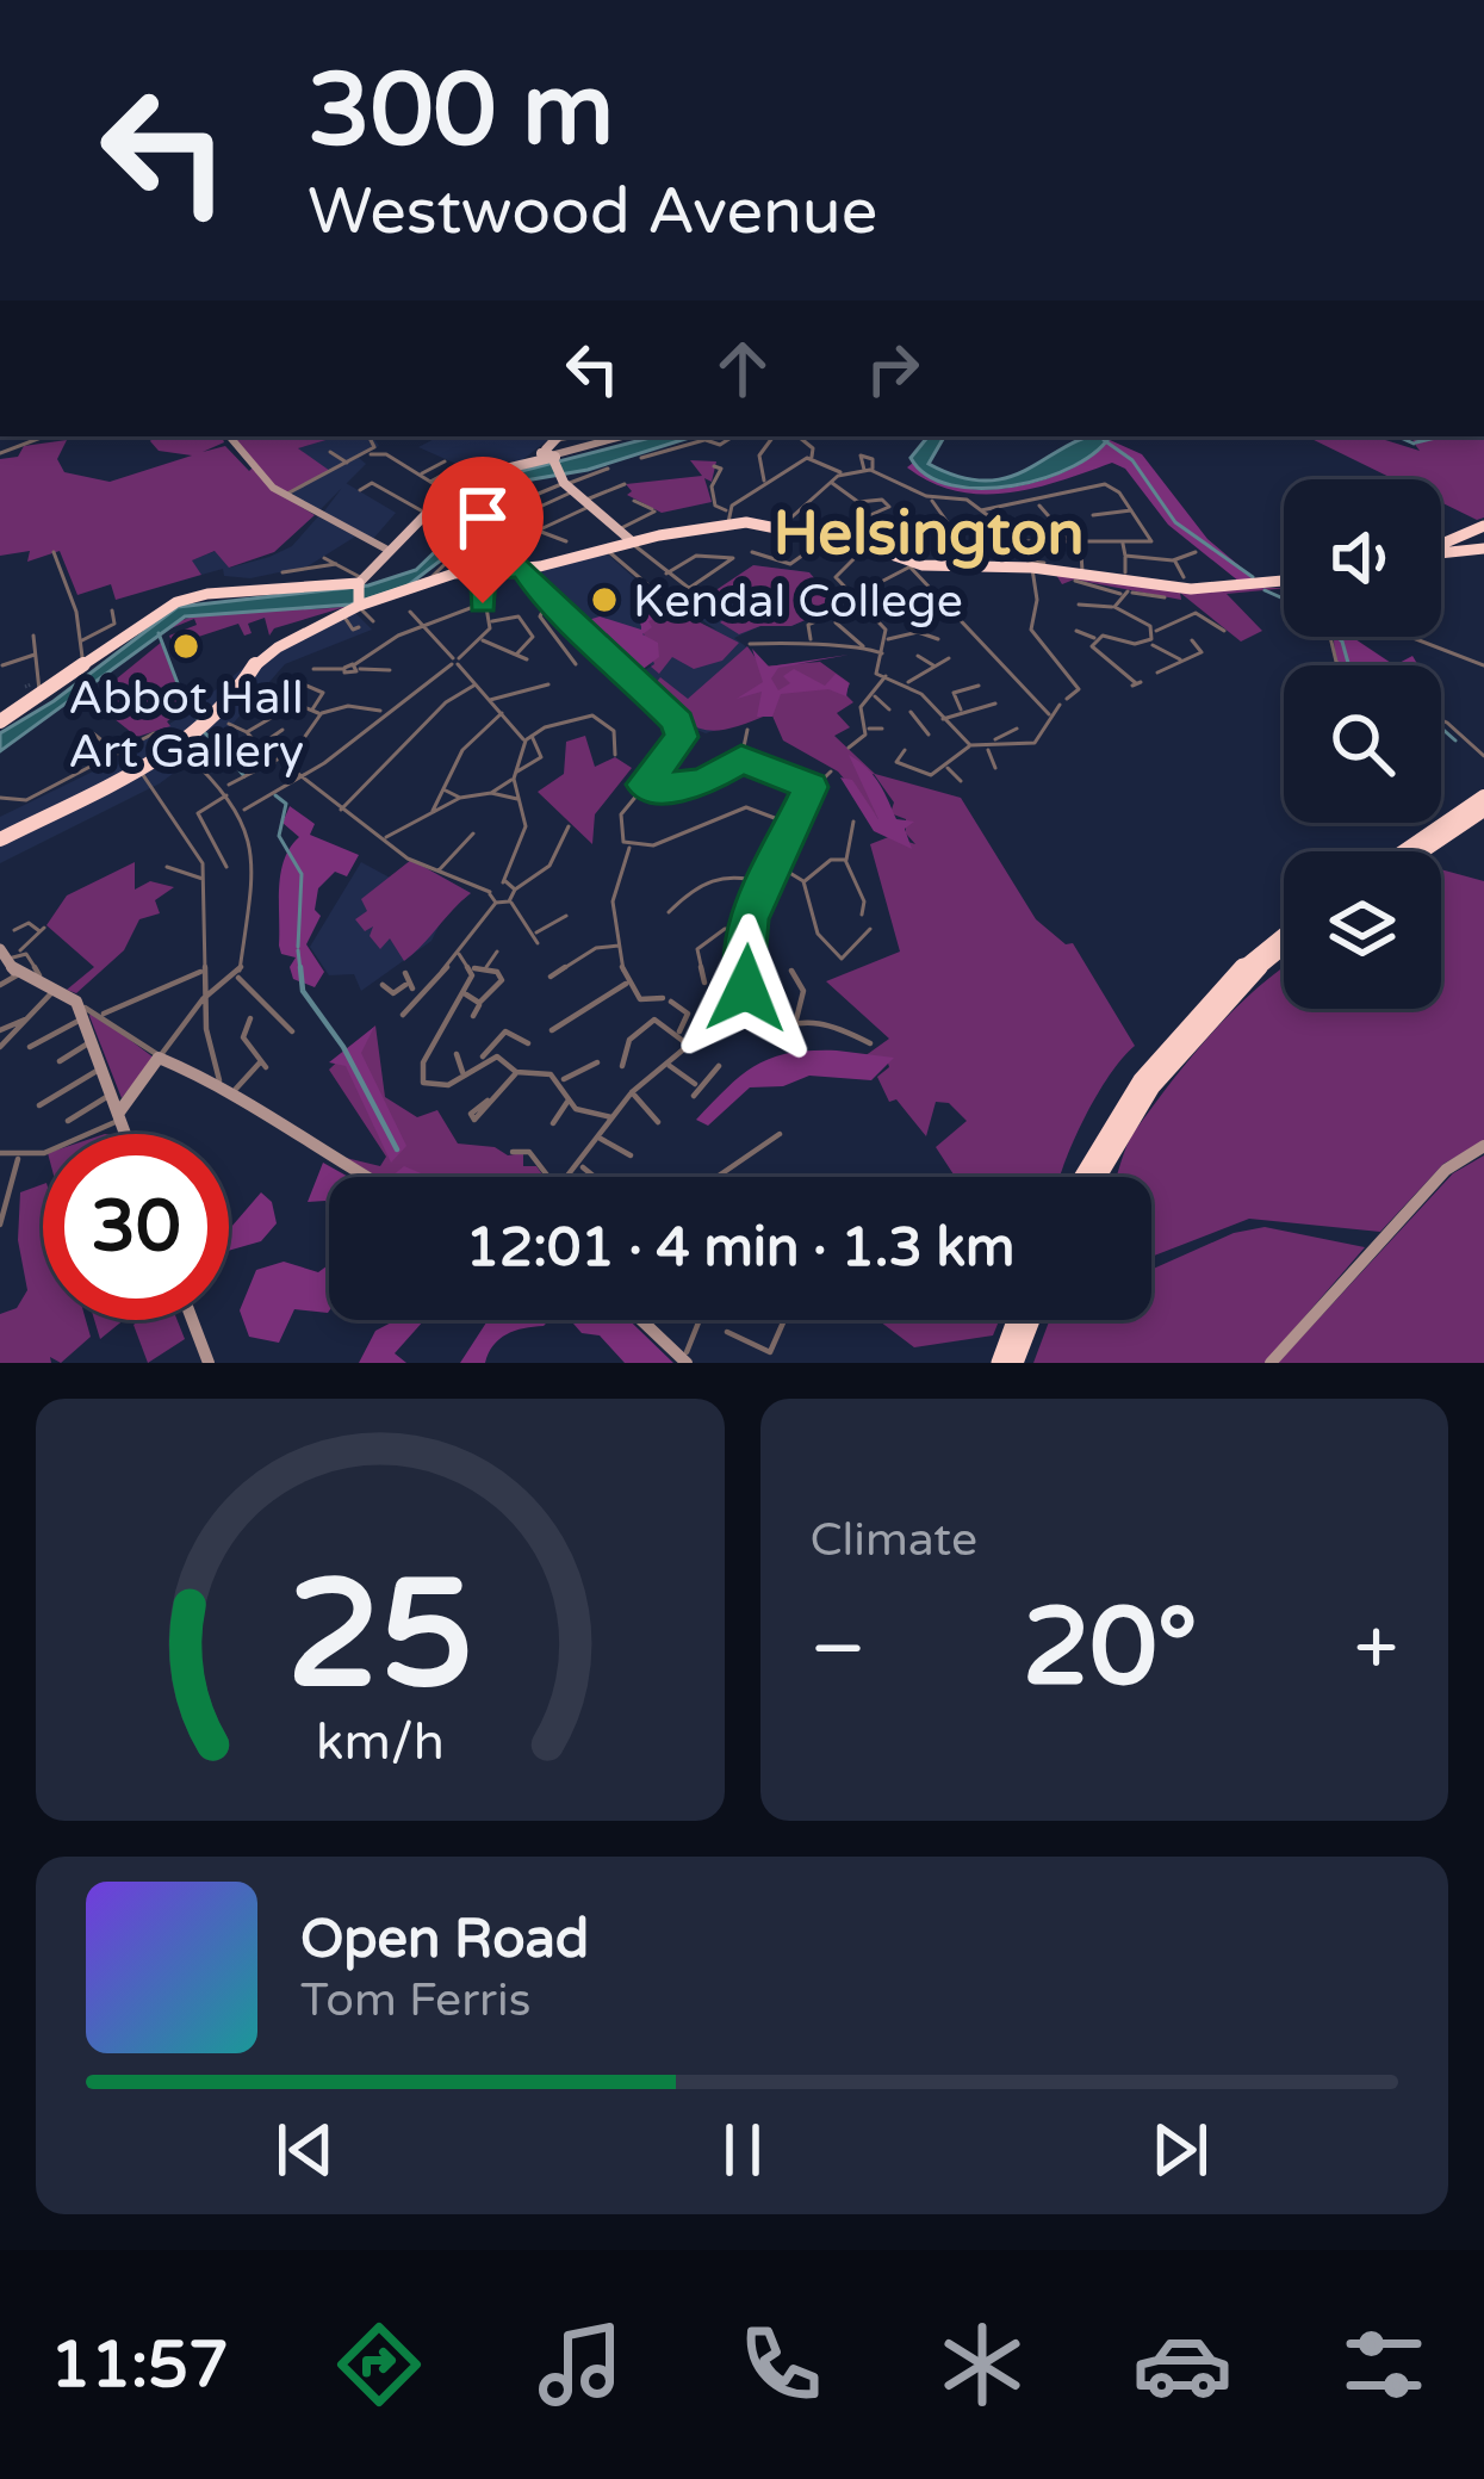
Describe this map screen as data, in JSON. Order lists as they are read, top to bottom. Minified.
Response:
{"districts":["Helsington"],"places":["Kendal College","Abbot Hall Art Gallery"],"page":{"turn":["300 m","Westwood Avenue"],"limit":"30","trip":"12:01 · 4 min · 1.3 km","tile":"Climate","heat":["−","20°","+"],"song":["Open Road","Tom Ferris"],"tabs":"11:57","gauge":["25","km/h"]}}
